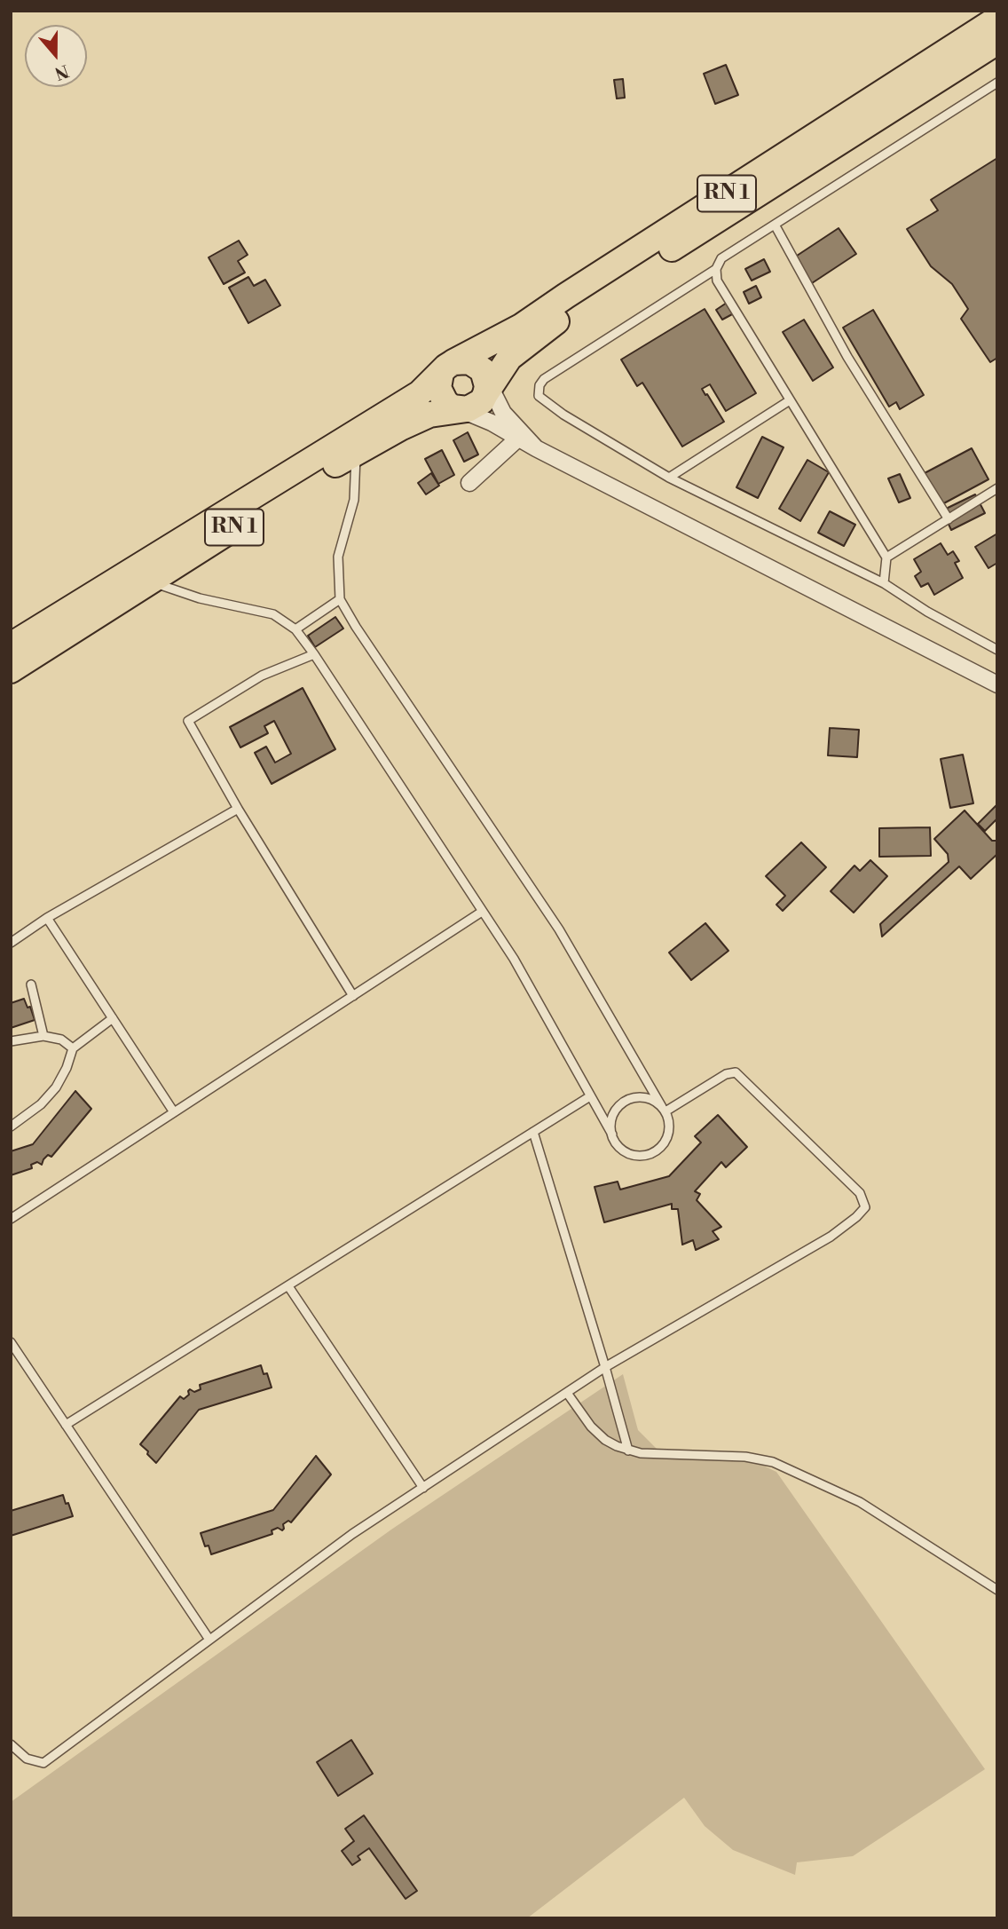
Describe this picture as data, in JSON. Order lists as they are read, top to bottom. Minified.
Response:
{"streets":{"main road":["RN 1"]},"north":"bottom"}
